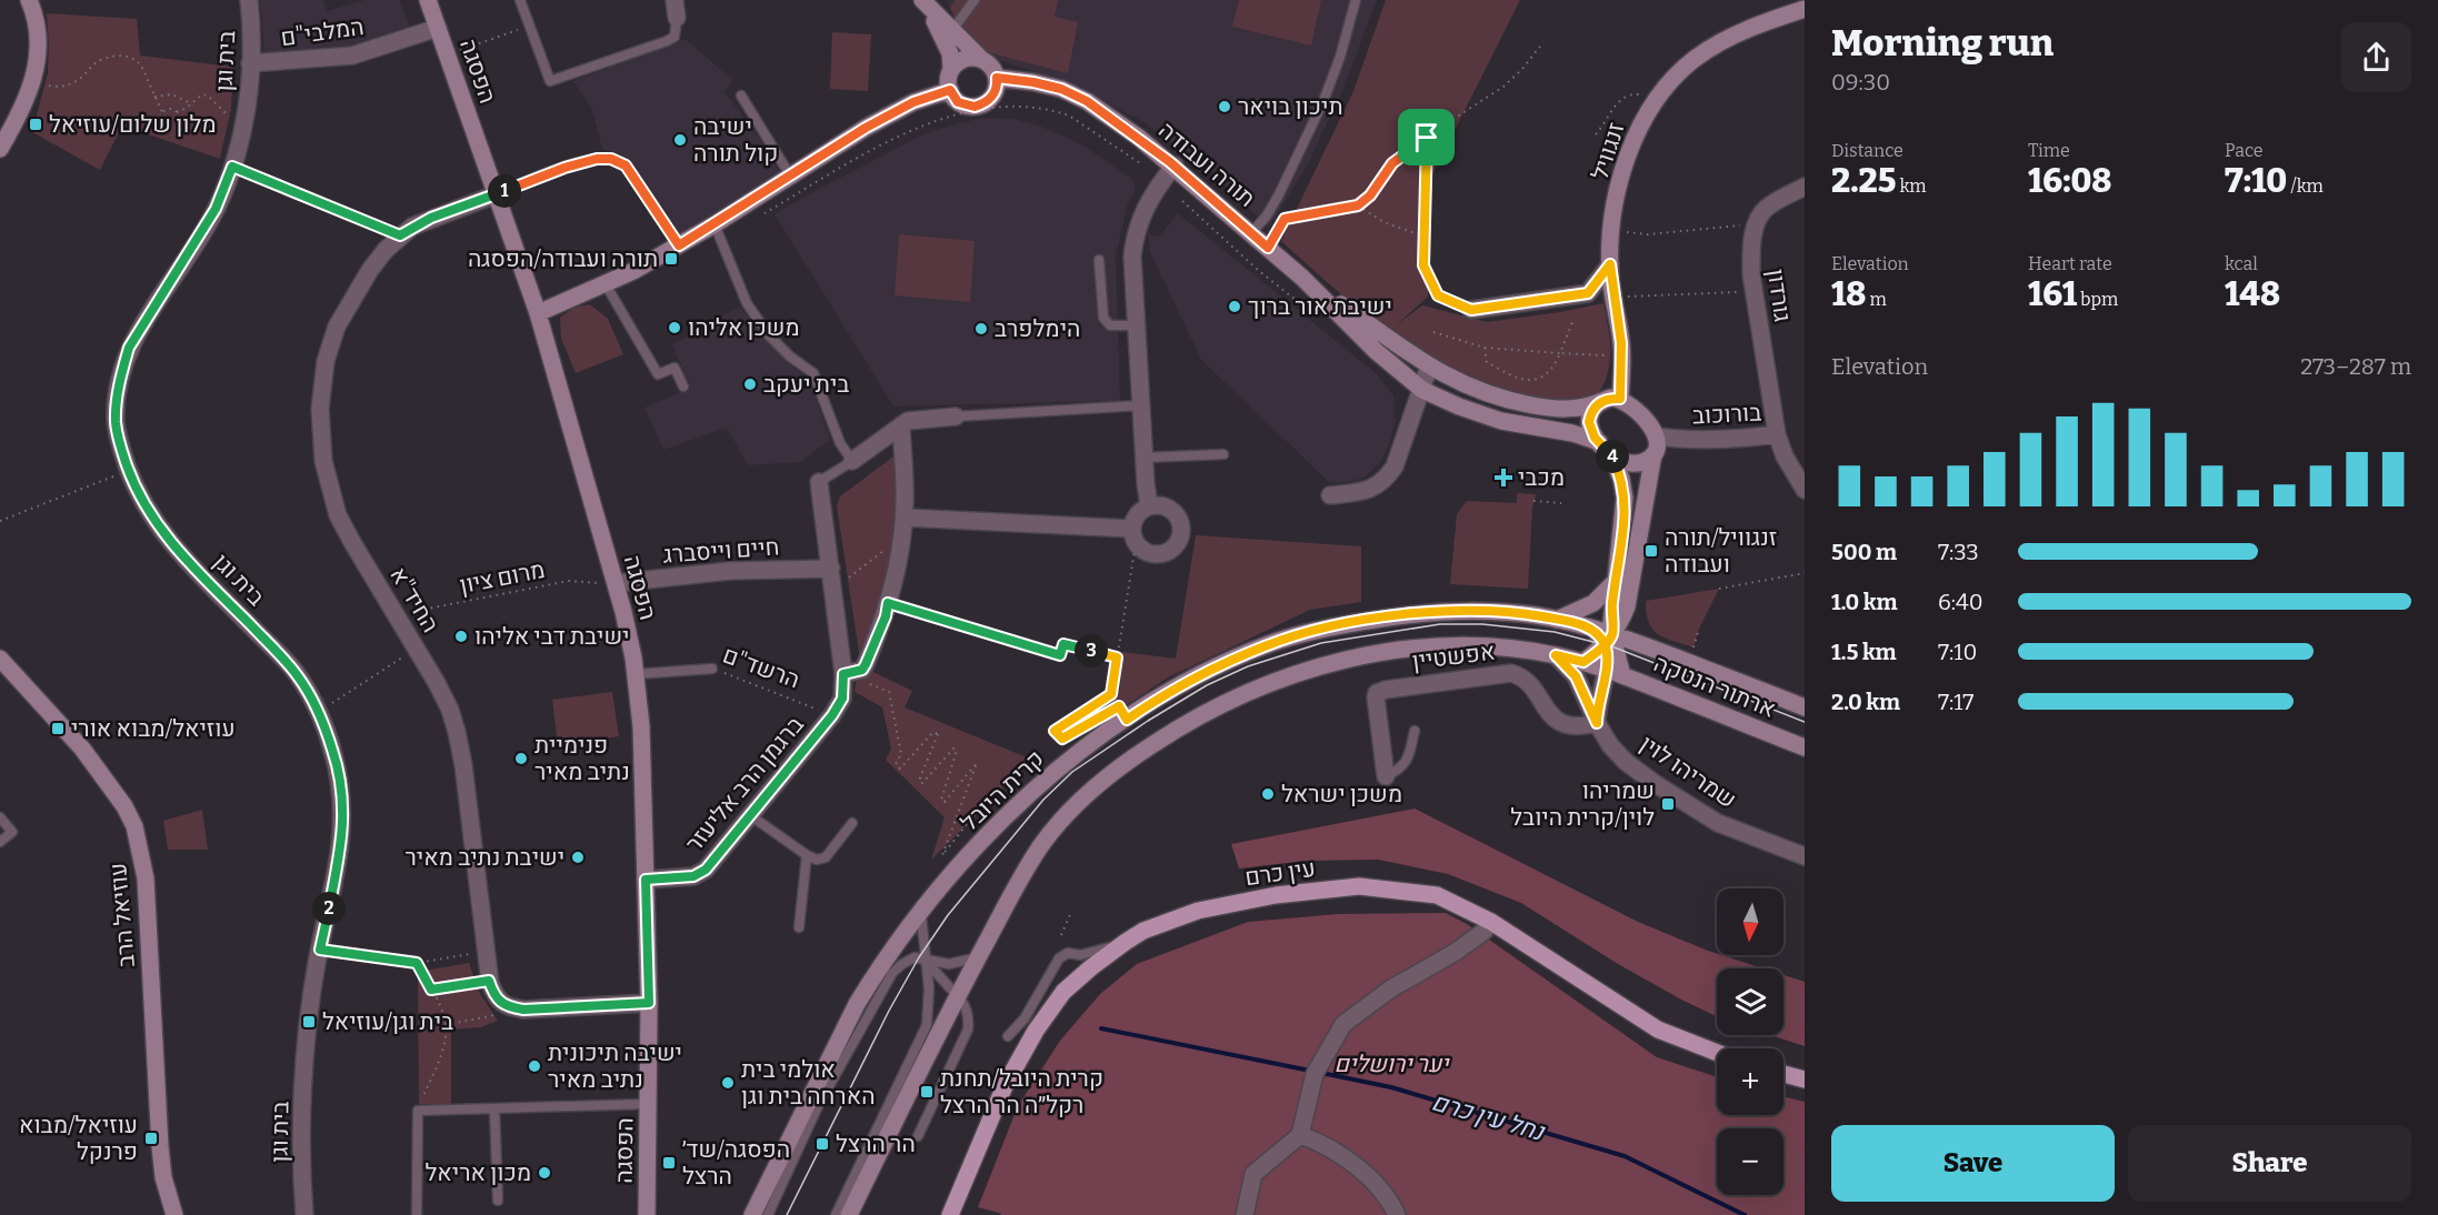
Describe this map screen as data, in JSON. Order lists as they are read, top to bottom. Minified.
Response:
{"streets":{"main road":["עין כרם"],"street":["המלבי\"ם","בית וגן","הפסגה","זנגוויל","תורה ועבודה","גורדון","בורוכוב","חיים וייסברג","החיד\"א","אפשטיין","ארתור הנטקה","שמריהו לוין","ברגמן הרב אליעזר","קרית היובל","עוזיאל הרב"],"lane":["הרשד\"ם"],"path":["מרום ציון"]},"crossings":[["המלבי\"ם","בית וגן"],["המלבי\"ם","הפסגה"],["הפסגה","חיים וייסברג"],["הפסגה","מרום ציון"],["הפסגה","החיד\"א"],["הפסגה","הרשד\"ם"],["הפסגה","ברגמן הרב אליעזר"],["זנגוויל","תורה ועבודה"],["זנגוויל","בורוכוב"],["תורה ועבודה","בורוכוב"],["גורדון","בורוכוב"],["חיים וייסברג","מרום ציון"],["חיים וייסברג","ברגמן הרב אליעזר"],["מרום ציון","החיד\"א"],["אפשטיין","שמריהו לוין"],["הרשד\"ם","ברגמן הרב אליעזר"],["ארתור הנטקה","קרית היובל"]],"water":["נחל עין כרם"],"parks":["יער ירושלים"],"places":{"other":["תיכון בויאר","ישיבה קול תורה","ישיבת אור ברוך","משכן אליהו","הימלפרב","בית יעקב","ישיבת דבי אליהו","פנימיית נתיב מאיר","משכן ישראל","ישיבת נתיב מאיר","ישיבה תיכונית נתיב מאיר","אולמי בית הארחה בית וגן","מכון אריאל"],"transit":["מלון שלום/עוזיאל","תורה ועבודה/הפסגה","זנגוויל/תורה ועבודה","עוזיאל/מבוא אורי","שמריהו לוין/קרית היובל","בית וגן/עוזיאל","קרית היובל/תחנת רקל״ה הר הרצל","עוזיאל/מבוא פרנקל","הר הרצל","הפסגה/שד׳ הרצל"],"health":["מכבי"]},"north":"bottom","page":{"heading":["Morning run","09:30"],"stats":[["Distance","2.25 km"],["Time","16:08"],["Pace","7:10 /km"],["Elevation","18 m"],["Heart rate","161 bpm"],["kcal","148"]],"pins":["1","4","3","2"],"chart":["Elevation","273–287 m"],"list":[{"name":"500 m","note":"7:33"},{"name":"1.0 km","note":"6:40"},{"name":"1.5 km","note":"7:10"},{"name":"2.0 km","note":"7:17"}],"map_buttons":["+","−"],"buttons":["Save","Share"]}}
